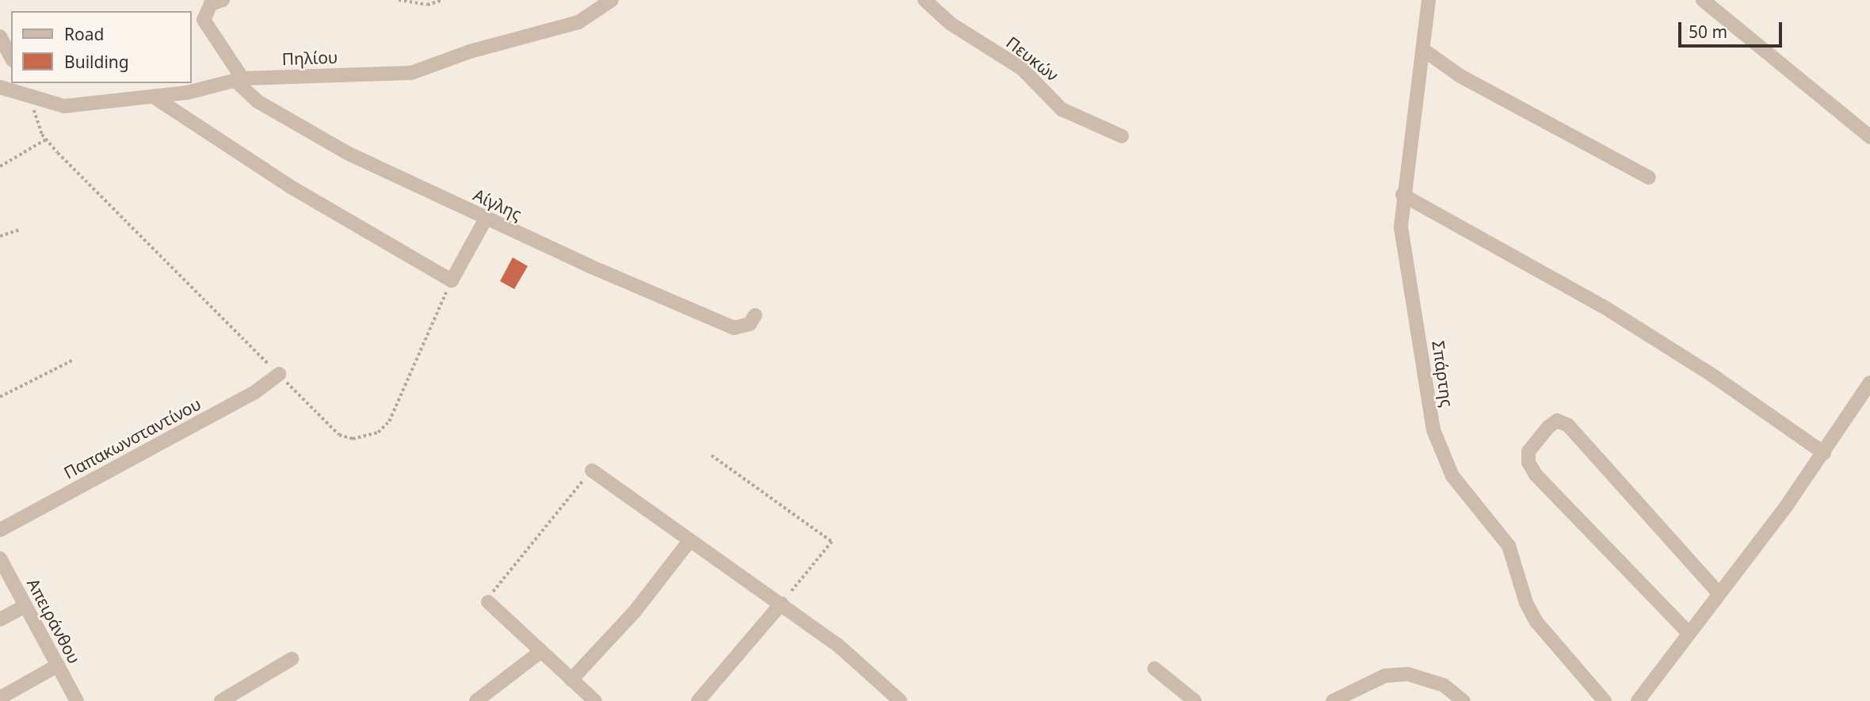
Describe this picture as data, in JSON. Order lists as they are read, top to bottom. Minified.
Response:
{"streets":{"street":["Πηλίου","Πευκών","Αίγλης","Σπάρτης","Παπακωνσταντίνου","Απειράνθου"]},"crossings":[["Πηλίου","Αίγλης"]],"legend":["Road","Building"],"scale_bar":"50 m"}
